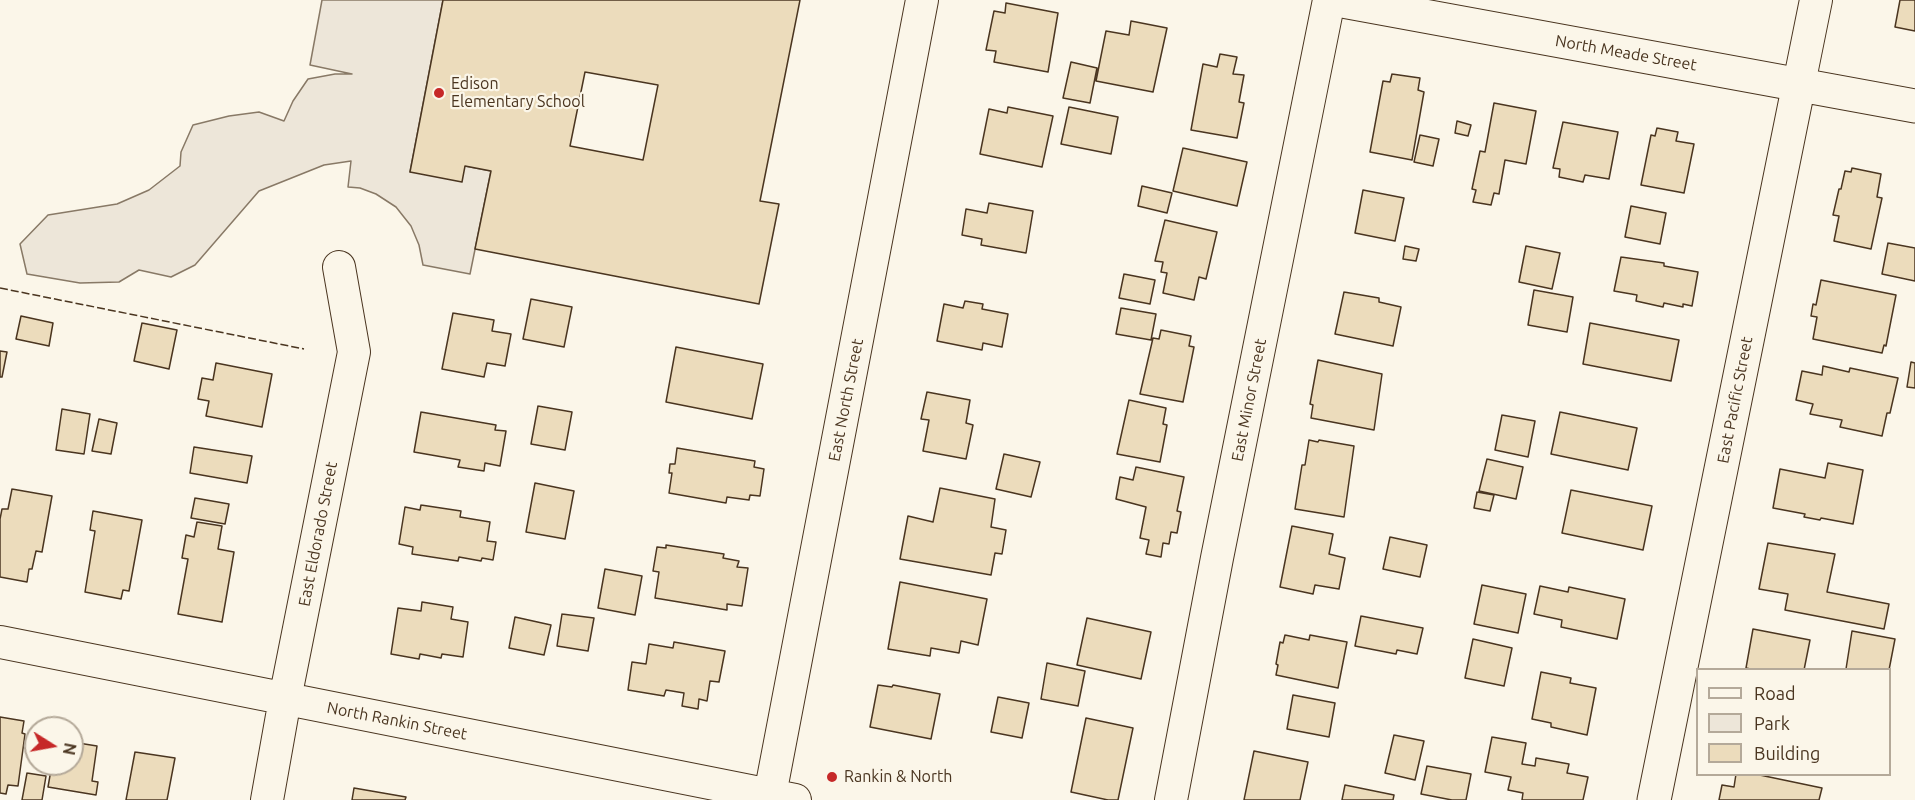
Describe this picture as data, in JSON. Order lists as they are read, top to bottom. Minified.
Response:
{"streets":{"street":["North Meade Street","East North Street","East Minor Street","East Pacific Street","East Eldorado Street","North Rankin Street"]},"crossings":[["North Meade Street","East Pacific Street"],["East North Street","North Rankin Street"],["East Eldorado Street","North Rankin Street"]],"places":["Edison Elementary School","Rankin & North"],"legend":["Road","Park","Building"],"north":"right"}
